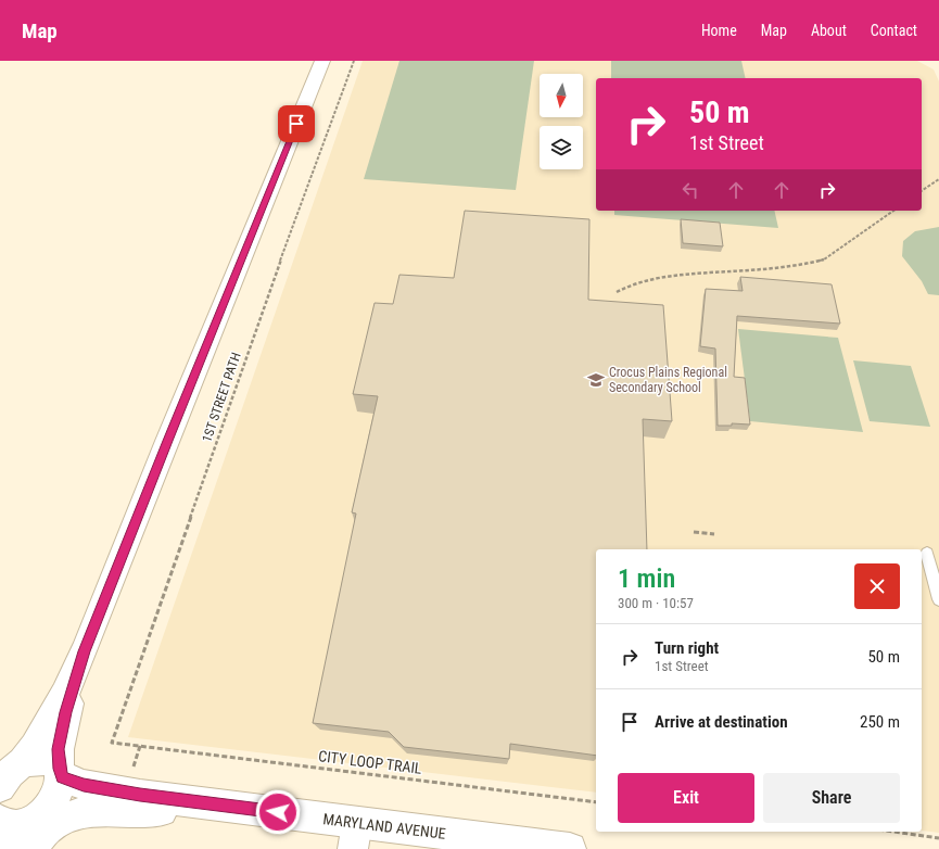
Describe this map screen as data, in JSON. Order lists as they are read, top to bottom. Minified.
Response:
{"streets":{"street":["MARYLAND AVENUE"],"path":["1ST STREET PATH","CITY LOOP TRAIL"]},"crossings":[["1ST STREET PATH","CITY LOOP TRAIL"]],"places":{"school or university":["Crocus Plains Regional Secondary School"]},"north":"bottom","page":{"header":"Map","nav":["Home","Map","About","Contact"],"turn":["50 m","1st Street"],"heading":["1 min","300 m · 10:57"],"list":[{"name":"Turn right","note":"1st Street","value":"50 m"},{"name":"Arrive at destination","value":"250 m"}],"buttons":["Exit","Share"]}}
